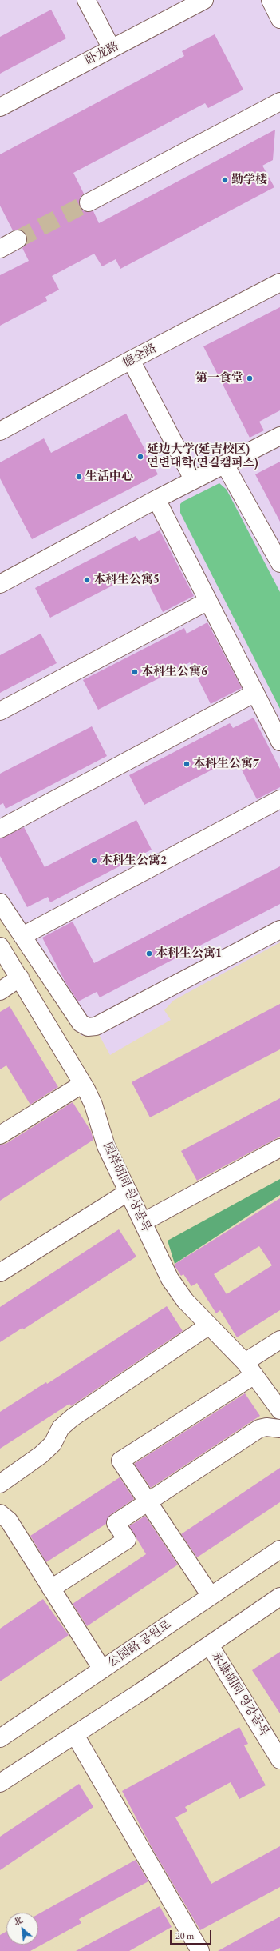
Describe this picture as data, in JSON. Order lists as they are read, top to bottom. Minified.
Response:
{"streets":{"main road":["卧龙路","德全路","园祥胡同 원상골목","公园路 공원로","永康胡同 영강골목"]},"places":["勤学楼","第一食堂","延边大学(延吉校区) 연변대학(연길캠퍼스)","生活中心","本科生公寓5","本科生公寓6","本科生公寓7","本科生公寓2","本科生公寓1"],"scale_bar":"20 m","north":"top left"}
